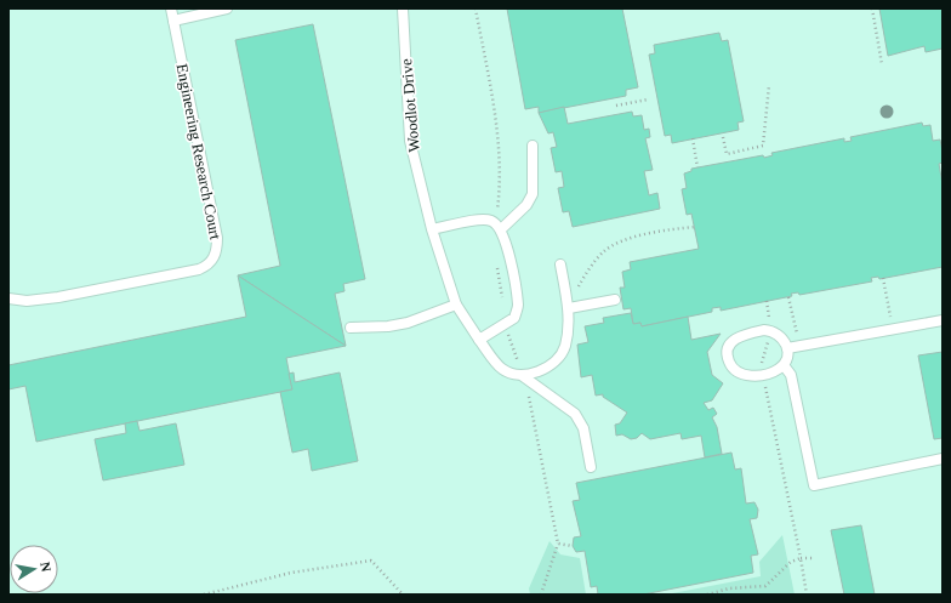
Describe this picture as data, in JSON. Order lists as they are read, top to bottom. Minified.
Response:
{"streets":{"lane":["Woodlot Drive","Engineering Research Court"]},"north":"right"}
